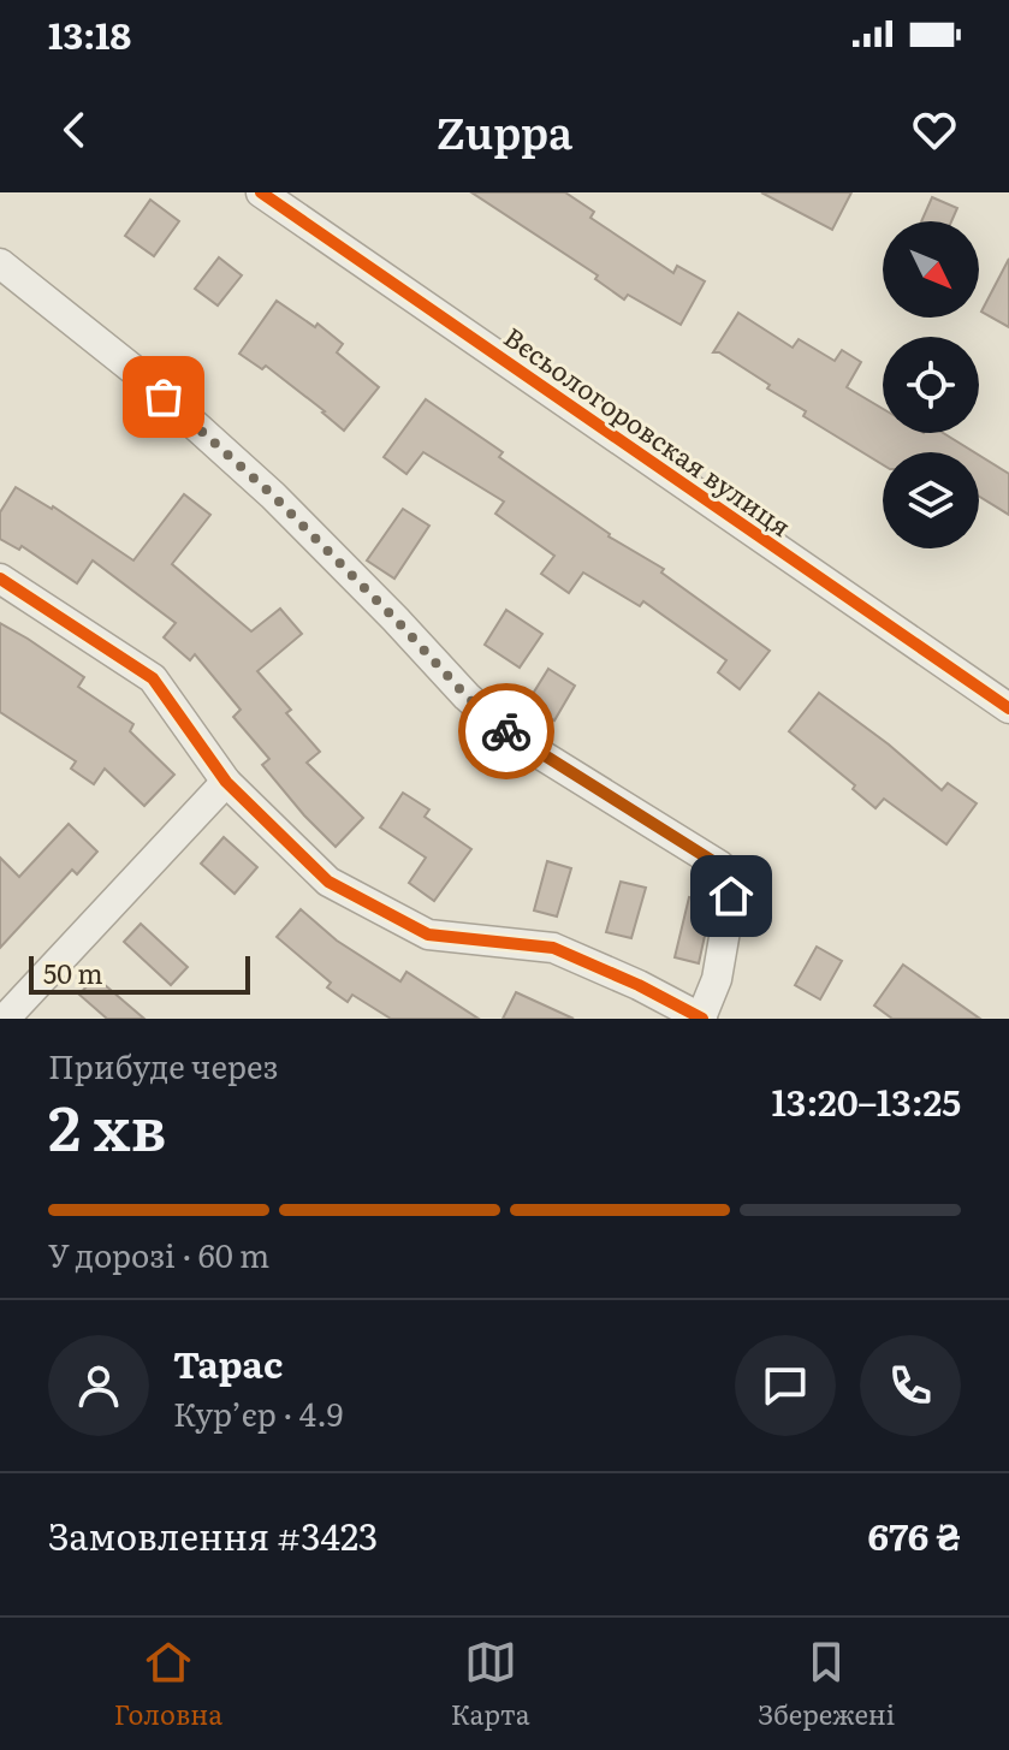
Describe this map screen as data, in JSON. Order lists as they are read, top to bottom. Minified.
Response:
{"streets":{"street":["Вєсьологоровская вулиця"]},"scale_bar":"50 m","north":"bottom right","page":{"status":"13:18","header":"Zuppa","scale":"50 m","heading":["2 хв","Прибуде через","13:20–13:25"],"panel":["Тарас","Кур’єр · 4.9","Замовлення #3423","676 ₴"],"bar":"У дорозі · 60 m","tabs":["Головна","Карта","Збережені"]}}
